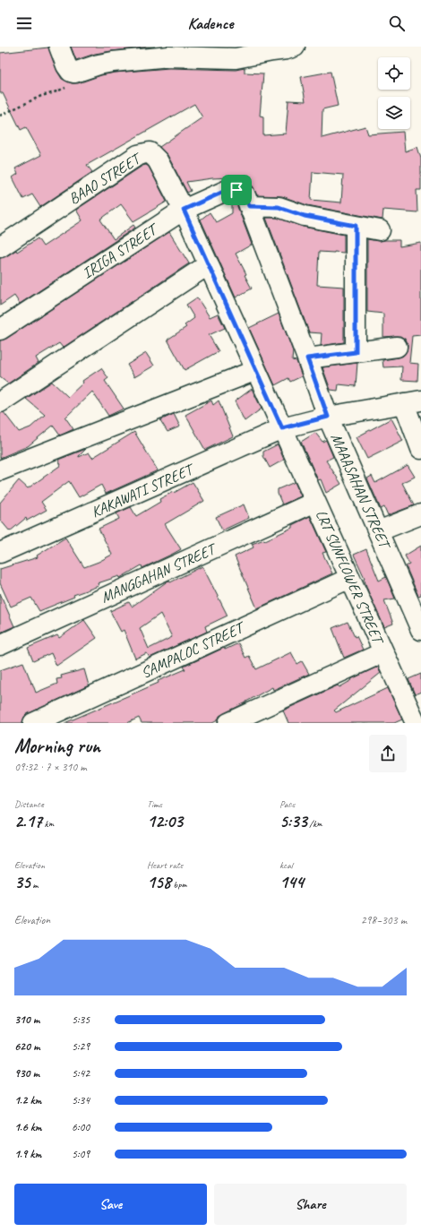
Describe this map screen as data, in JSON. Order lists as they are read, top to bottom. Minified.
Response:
{"streets":{"street":["BAAO STREET","IRIGA STREET","MAAASAHAN STREET","KAKAWATI STREET","MANGGAHAN STREET","LRT SUNFLOWER STREET","SAMPALOC STREET"]},"crossings":[["BAAO STREET","IRIGA STREET"],["BAAO STREET","KAKAWATI STREET"],["BAAO STREET","LRT SUNFLOWER STREET"],["MAAASAHAN STREET","KAKAWATI STREET"],["KAKAWATI STREET","LRT SUNFLOWER STREET"],["MANGGAHAN STREET","LRT SUNFLOWER STREET"],["LRT SUNFLOWER STREET","SAMPALOC STREET"]],"page":{"header":"Kadence","heading":["Morning run","09:32 · 7 × 310 m"],"stats":[["Distance","2.17 km"],["Time","12:03"],["Pace","5:33 /km"],["Elevation","35 m"],["Heart rate","158 bpm"],["kcal","144"]],"chart":["Elevation","298–303 m"],"list":[{"name":"310 m","note":"5:35"},{"name":"620 m","note":"5:29"},{"name":"930 m","note":"5:42"},{"name":"1.2 km","note":"5:34"},{"name":"1.6 km","note":"6:00"},{"name":"1.9 km","note":"5:09"}],"buttons":["Save","Share"]}}
